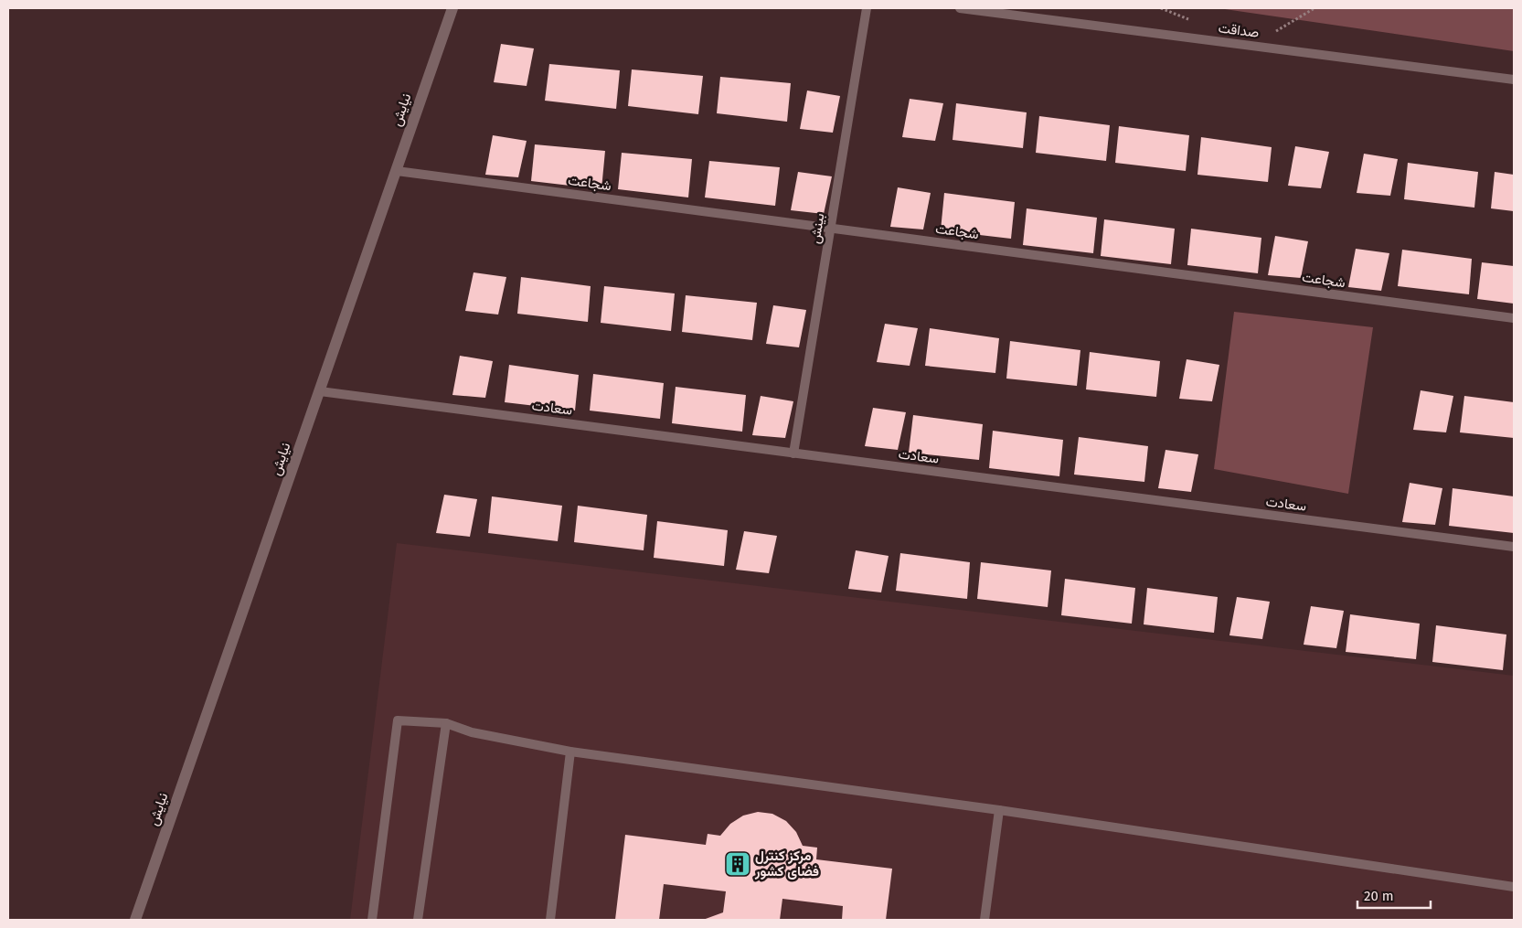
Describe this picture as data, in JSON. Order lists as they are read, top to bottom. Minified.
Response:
{"streets":{"street":["نیایش"],"lane":["صداقت","شجاعت","بینش","سعادت"]},"crossings":[["نیایش","شجاعت"],["نیایش","سعادت"],["شجاعت","بینش"],["بینش","سعادت"]],"places":{"building":["مرکز کنترل فضای کشور"]},"scale_bar":"20 m"}
